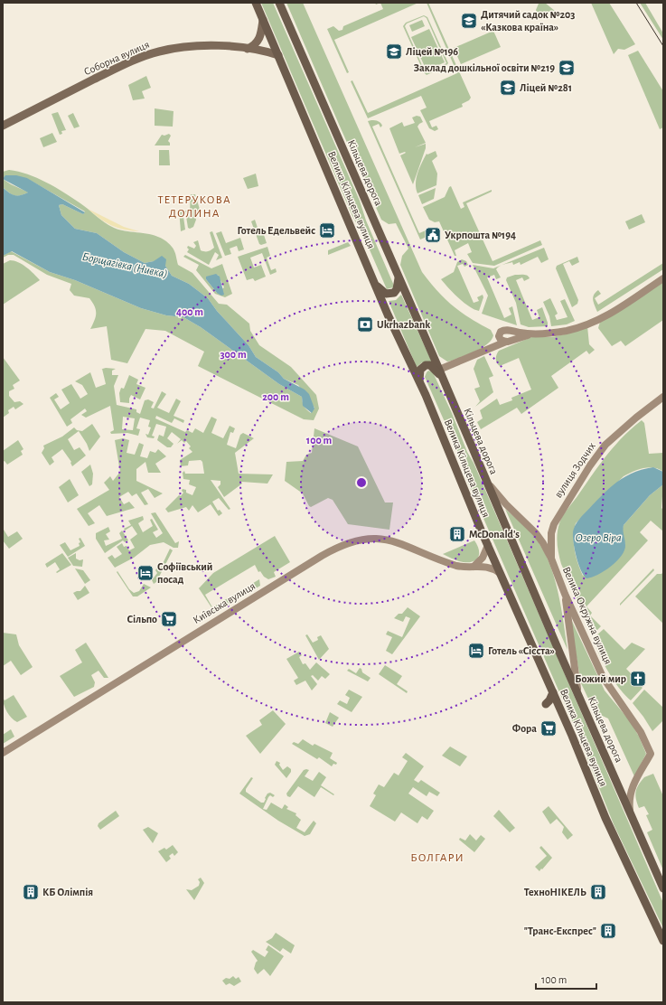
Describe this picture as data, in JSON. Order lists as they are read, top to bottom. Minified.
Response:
{"streets":{"highway":["Кільцева дорога","Велика Кільцева вулиця"],"main road":["Соборна вулиця","вулиця Зодчих","Київська вулиця","Велика Окружна вулиця"]},"crossings":[["Соборна вулиця","Велика Кільцева вулиця"],["Кільцева дорога","Велика Окружна вулиця"],["Велика Кільцева вулиця","Київська вулиця"],["вулиця Зодчих","Велика Окружна вулиця"]],"districts":["ТЕТЕРУКОВА ДОЛИНА","БОЛГАРИ"],"water":["Борщагівка (Нивка)","Озеро Віра"],"places":{"school or university":["Дитячий садок №203 «Казкова країна»","Ліцей №196","Заклад дошкільної освіти №219","Ліцей №281"],"hotel":["Готель Едельвейс","Софіївський посад","Готель «Сієста»"],"public building":["Укрпошта №194"],"bank":["Ukrhazbank"],"building":["McDonald's","КБ Олімпія","ТехноНІКЕЛЬ","\"Транс-Експрес\""],"supermarket":["Сільпо","Фора"],"church":["Божий мир"]},"scale_bar":"100 m","rings":["400 m","300 m","200 m","100 m"]}
